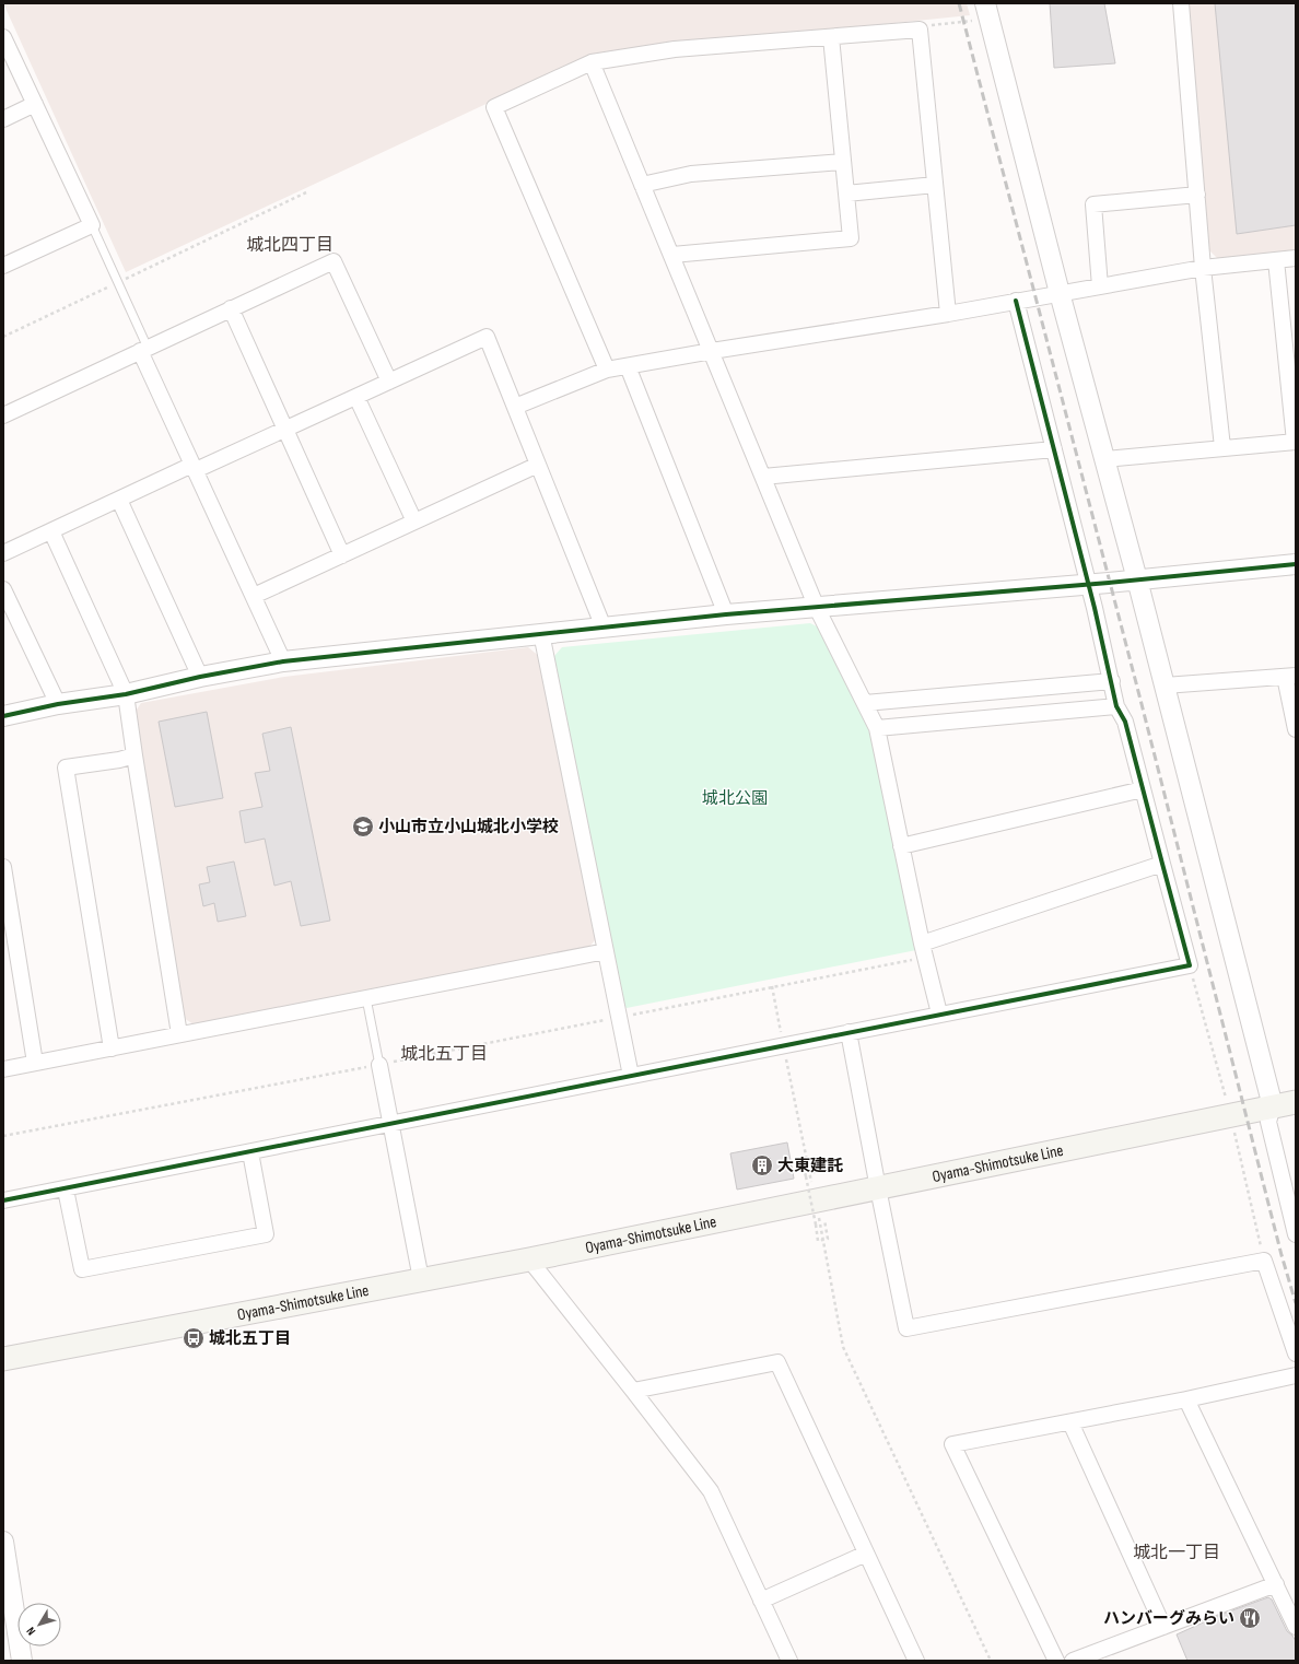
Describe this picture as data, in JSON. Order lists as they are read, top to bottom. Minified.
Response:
{"streets":{"main road":["Oyama-Shimotsuke Line"]},"districts":["城北四丁目","城北五丁目","城北一丁目"],"parks":["城北公園"],"places":{"school or university":["小山市立小山城北小学校"],"building":["大東建託"],"bus stop":["城北五丁目"],"restaurant":["ハンバーグみらい"]},"north":"bottom left"}
